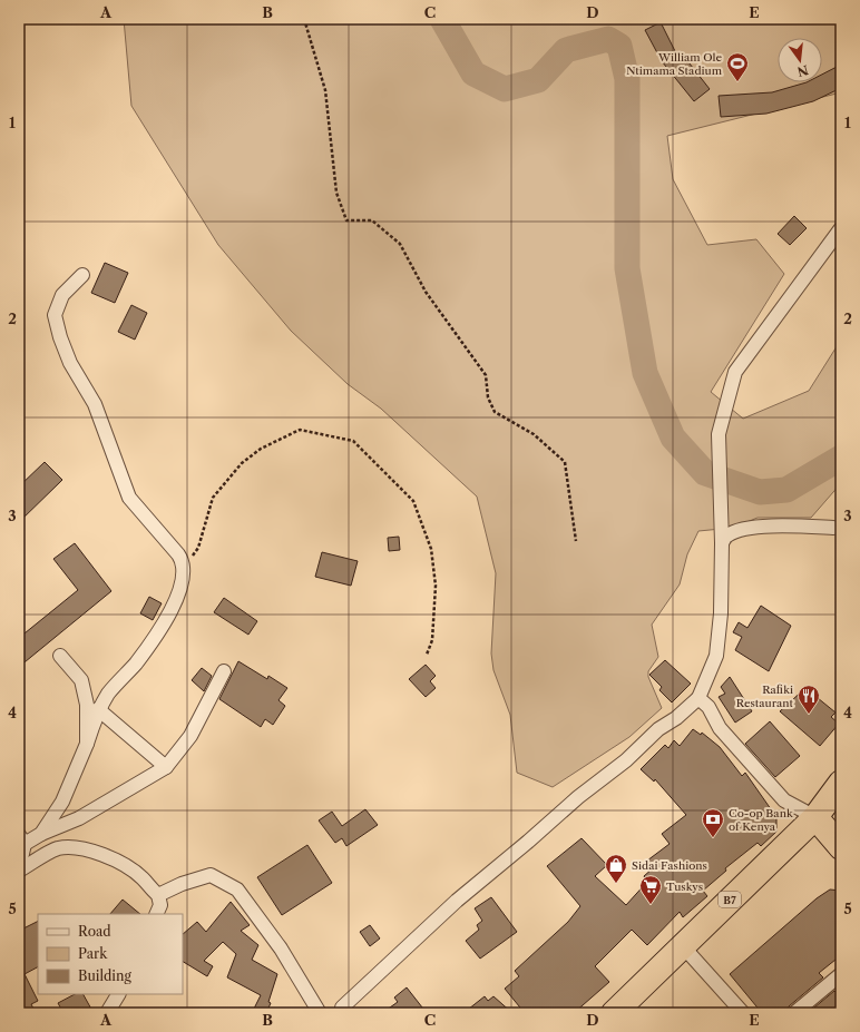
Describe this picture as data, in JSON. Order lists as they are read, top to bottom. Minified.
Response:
{"streets":{"highway":["B7"]},"places":{"sports":["William Ole Ntimama Stadium"],"restaurant":["Rafiki Restaurant"],"bank":["Co-op Bank of Kenya"],"shop":["Sidai Fashions"],"supermarket":["Tuskys"]},"legend":["Road","Park","Building"],"north":"bottom","grid":{"columns":["A","B","C","D","E"],"rows":["1","2","3","4","5"]}}
